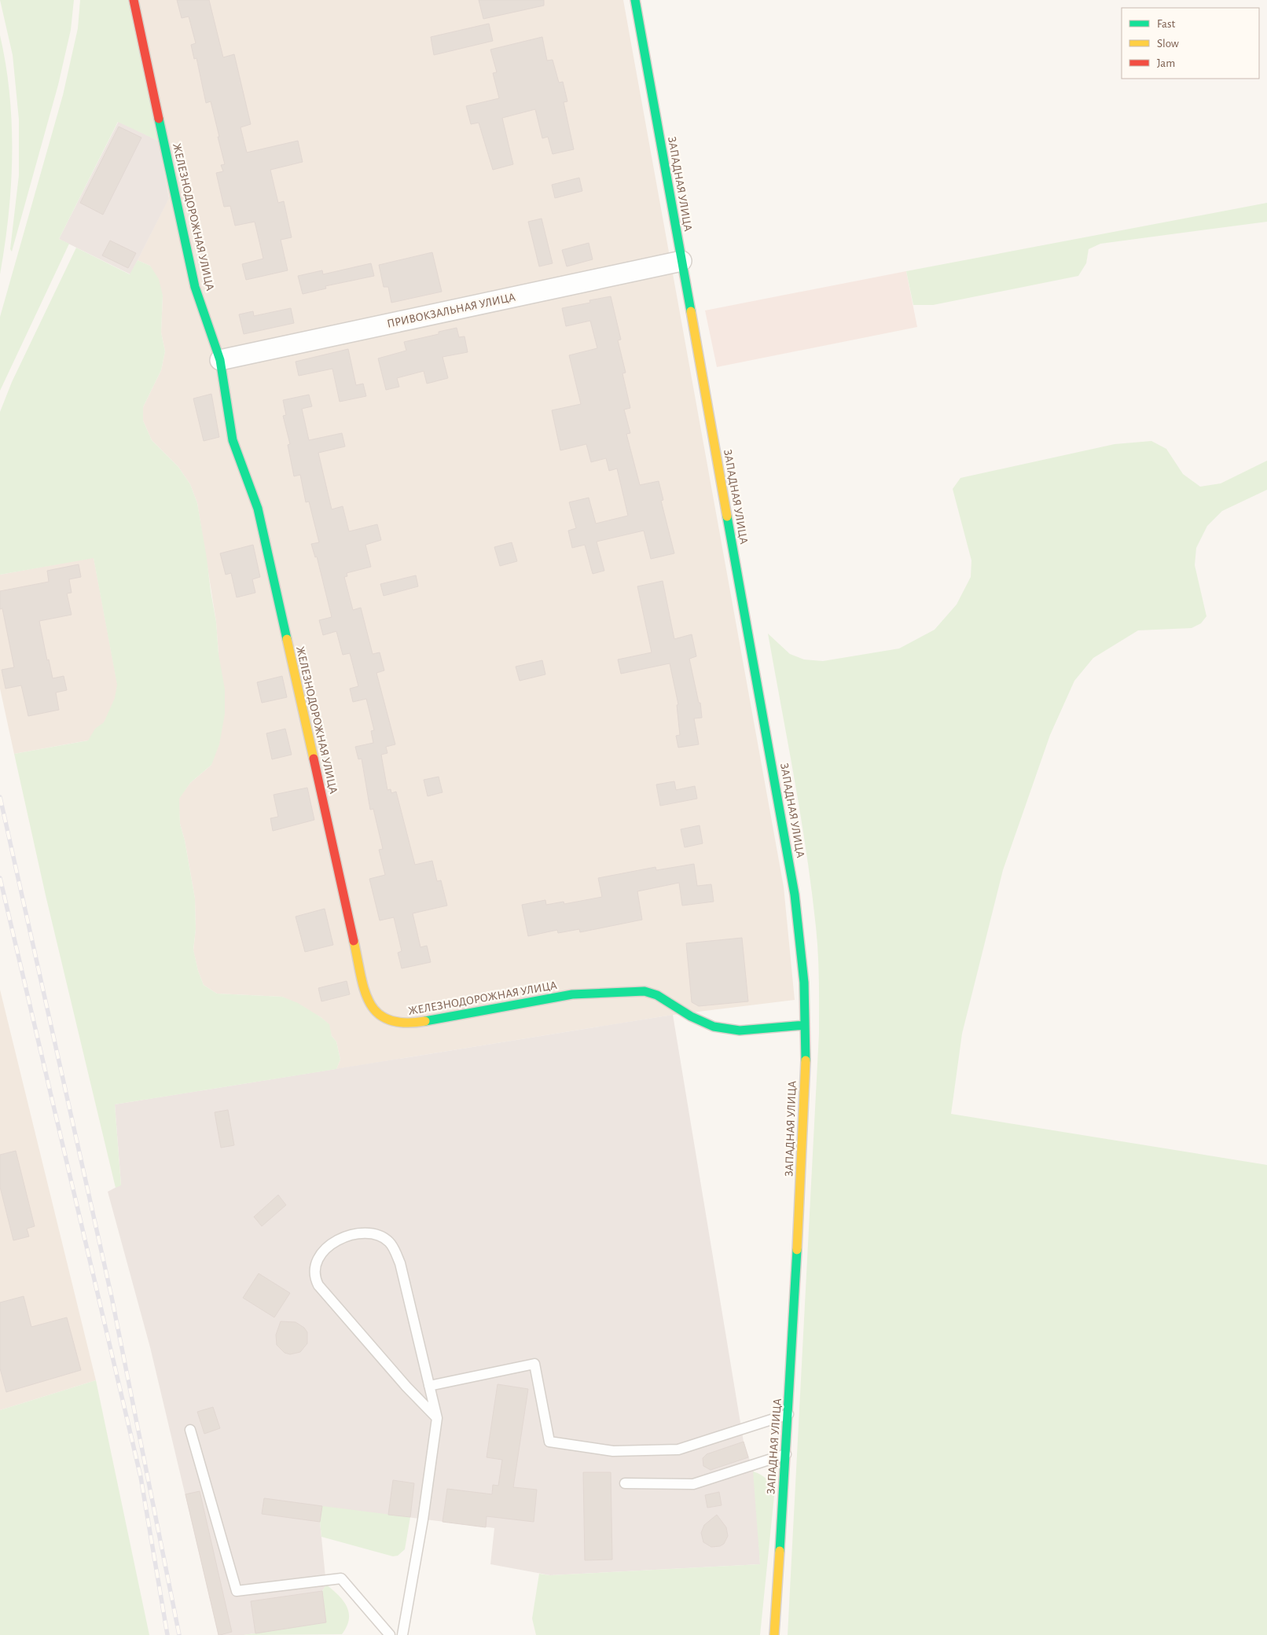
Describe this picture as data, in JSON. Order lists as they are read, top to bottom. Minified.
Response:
{"streets":{"street":["ЗАПАДНАЯ УЛИЦА","ЖЕЛЕЗНОДОРОЖНАЯ УЛИЦА","ПРИВОКЗАЛЬНАЯ УЛИЦА"]},"crossings":[["ЗАПАДНАЯ УЛИЦА","ЖЕЛЕЗНОДОРОЖНАЯ УЛИЦА"],["ЗАПАДНАЯ УЛИЦА","ПРИВОКЗАЛЬНАЯ УЛИЦА"],["ЖЕЛЕЗНОДОРОЖНАЯ УЛИЦА","ПРИВОКЗАЛЬНАЯ УЛИЦА"]],"legend":["Fast","Slow","Jam"]}
